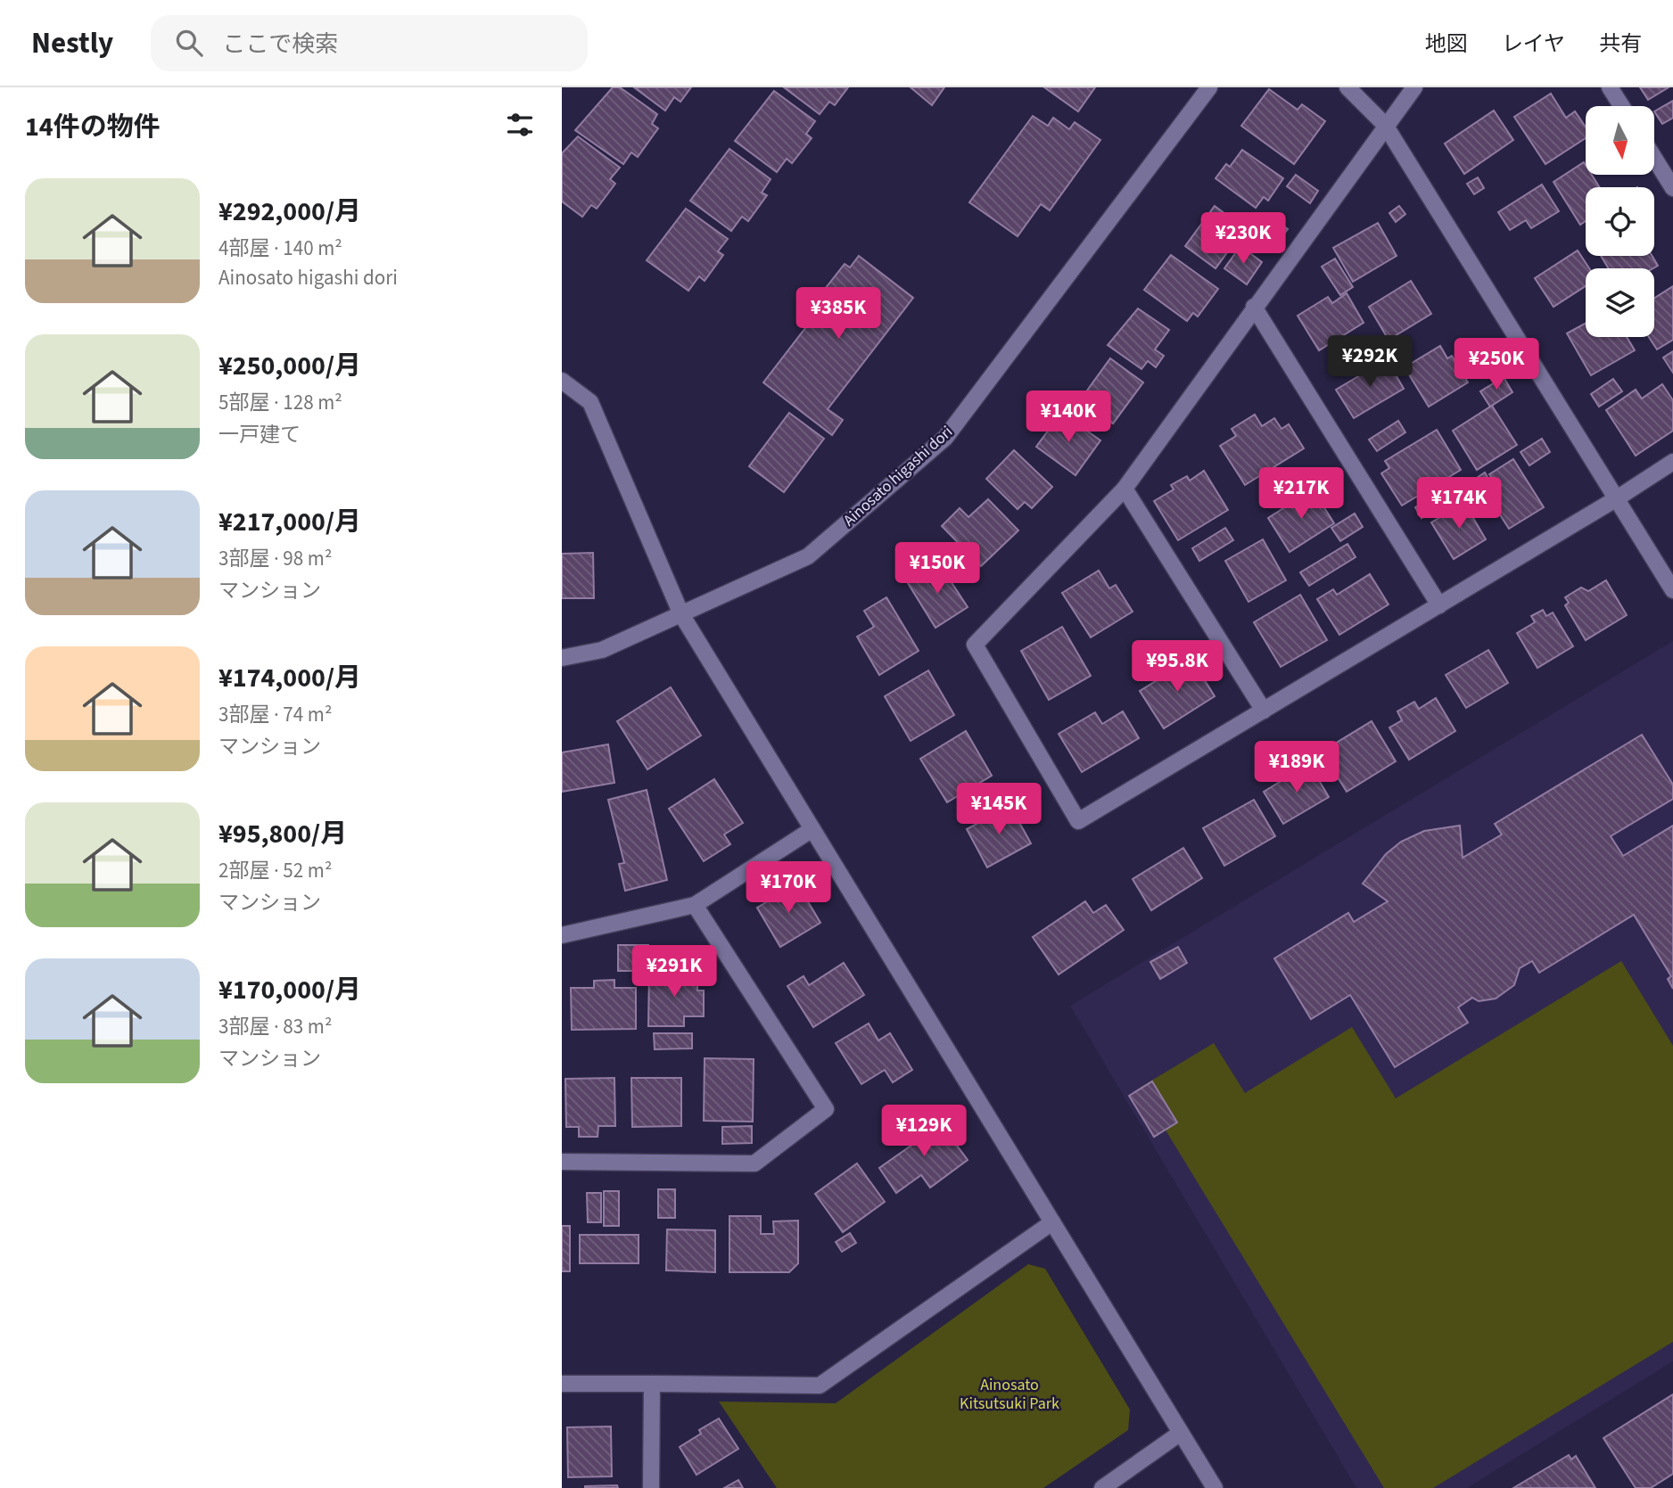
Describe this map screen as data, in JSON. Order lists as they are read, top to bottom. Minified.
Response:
{"streets":{"street":["Ainosato higashi dori"]},"parks":["Ainosato Kitsutsuki Park"],"north":"bottom","page":{"header":"Nestly","search":"ここで検索","nav":["地図","レイヤ","共有"],"heading":"14件の物件","list":[{"name":"¥292,000/月","note":"4部屋 · 140 m² · Ainosato higashi dori"},{"name":"¥250,000/月","note":"5部屋 · 128 m² · 一戸建て"},{"name":"¥217,000/月","note":"3部屋 · 98 m² · マンション"},{"name":"¥174,000/月","note":"3部屋 · 74 m² · マンション"},{"name":"¥95,800/月","note":"2部屋 · 52 m² · マンション"},{"name":"¥170,000/月","note":"3部屋 · 83 m² · マンション"}],"price":["¥230K","¥385K","¥292K","¥250K","¥140K","¥217K","¥174K","¥150K","¥95.8K","¥189K","¥145K","¥170K","¥291K","¥129K"]}}
